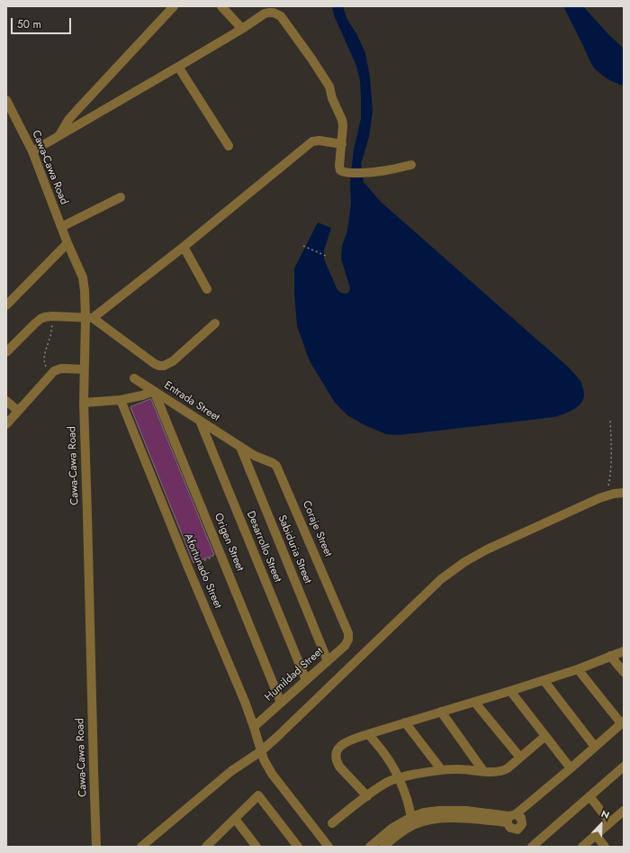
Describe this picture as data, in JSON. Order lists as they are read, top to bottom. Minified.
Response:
{"streets":{"street":["Cawa-Cawa Road","Entrada Street","Coraje Street","Origen Street","Desarrollo Street","Sabiduria Street","Afortunado Street","Humildad Street"]},"crossings":[["Cawa-Cawa Road","Entrada Street"],["Entrada Street","Coraje Street"],["Entrada Street","Origen Street"],["Entrada Street","Desarrollo Street"],["Entrada Street","Sabiduria Street"],["Entrada Street","Afortunado Street"],["Coraje Street","Sabiduria Street"],["Coraje Street","Humildad Street"],["Origen Street","Humildad Street"],["Desarrollo Street","Humildad Street"],["Sabiduria Street","Humildad Street"],["Afortunado Street","Humildad Street"]],"scale_bar":"50 m","north":"top right"}
